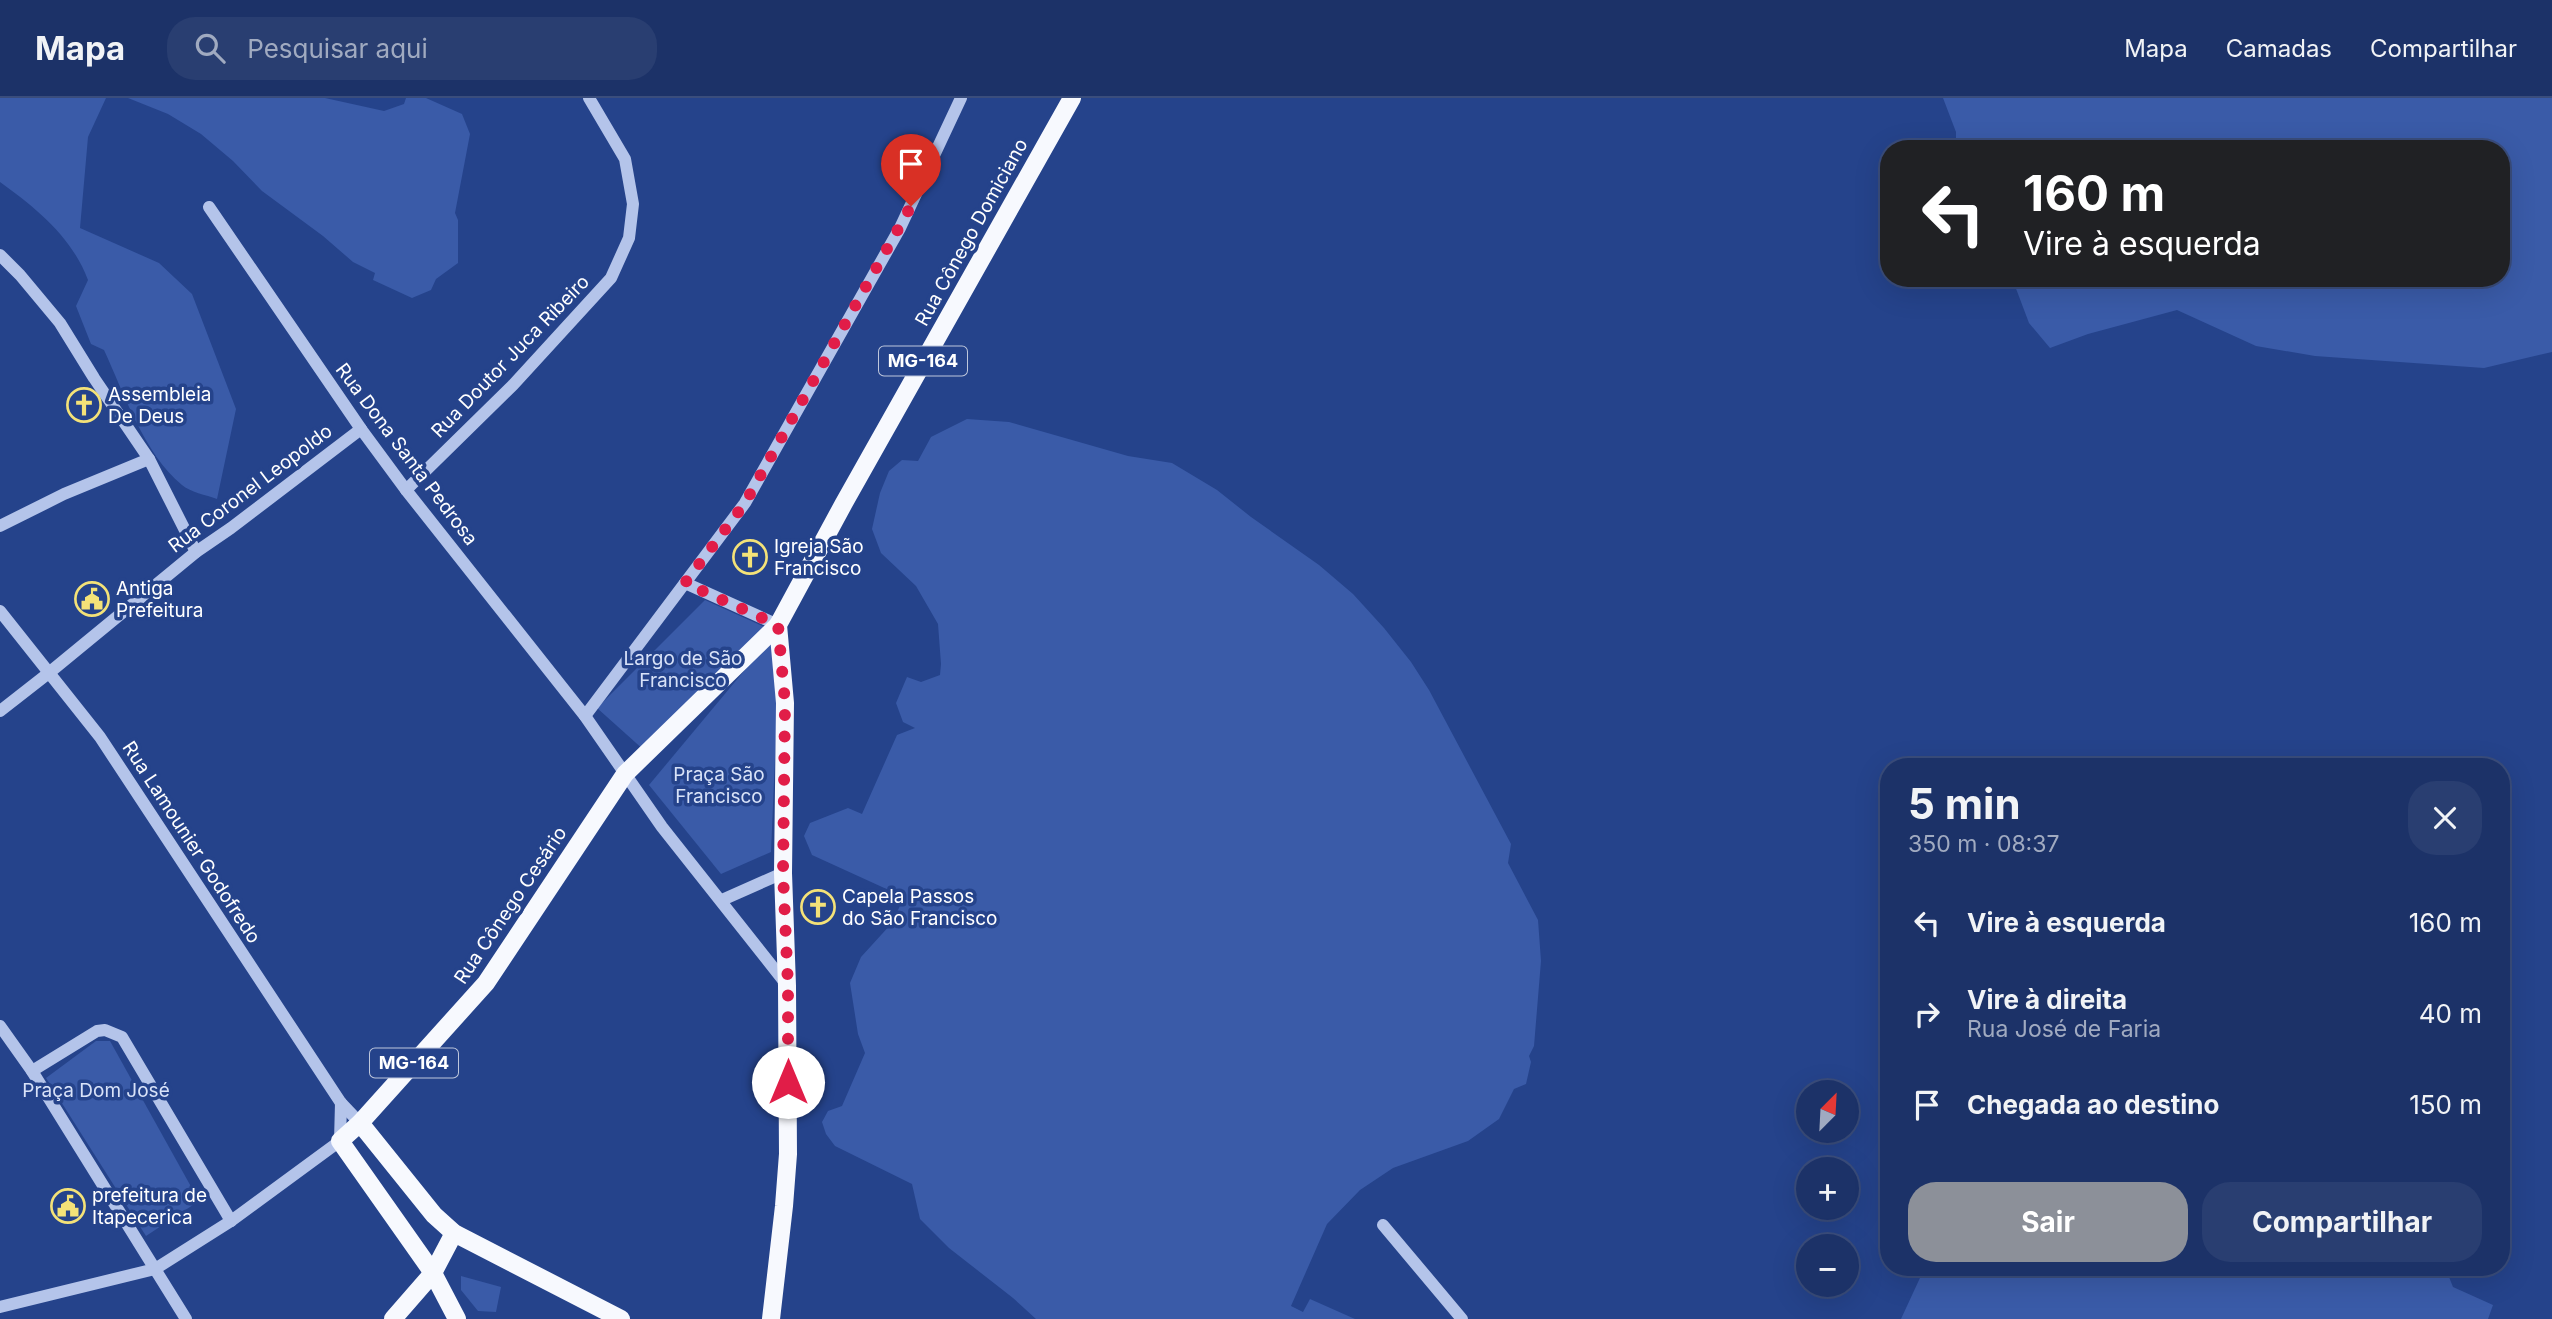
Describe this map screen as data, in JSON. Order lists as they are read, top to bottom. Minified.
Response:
{"streets":{"main road":["Rua Cônego Domiciano","MG-164","Rua Cônego Cesário"],"street":["Rua Doutor Juca Ribeiro","Rua Dona Santa Pedrosa","Rua Coronel Leopoldo","Rua Lamounier Godofredo"]},"crossings":[["Rua Cônego Domiciano","MG-164"],["Rua Doutor Juca Ribeiro","Rua Dona Santa Pedrosa"],["MG-164","Rua Cônego Cesário"],["Rua Dona Santa Pedrosa","Rua Coronel Leopoldo"],["Rua Coronel Leopoldo","Rua Lamounier Godofredo"],["Rua Lamounier Godofredo","Rua Cônego Cesário"]],"parks":["Largo de São Francisco","Praça São Francisco","Praça Dom José"],"places":{"church":["Assembleia De Deus","Igreja São Francisco","Capela Passos do São Francisco"],"public building":["Antiga Prefeitura","prefeitura de Itapecerica"]},"north":"top right","page":{"header":"Mapa","search":"Pesquisar aqui","nav":["Mapa","Camadas","Compartilhar"],"turn":["160 m","Vire à esquerda"],"heading":["5 min","350 m · 08:37"],"list":[{"name":"Vire à esquerda","value":"160 m"},{"name":"Vire à direita","note":"Rua José de Faria","value":"40 m"},{"name":"Chegada ao destino","value":"150 m"}],"map_buttons":["+","−"],"buttons":["Sair","Compartilhar"]}}
